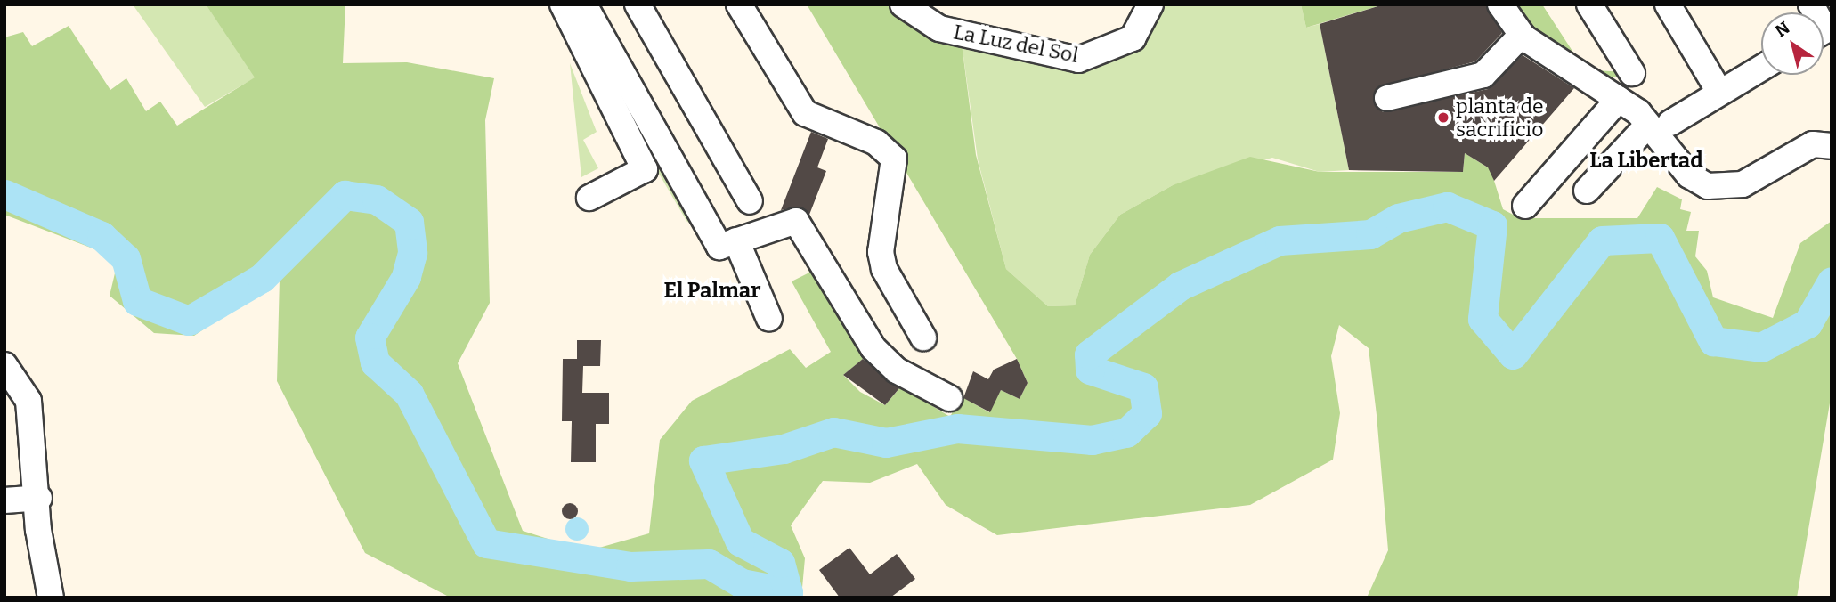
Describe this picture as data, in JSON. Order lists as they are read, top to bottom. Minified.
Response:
{"streets":{"street":["La Luz del Sol"]},"districts":["La Libertad","El Palmar"],"places":["planta de sacrificio"],"north":"top left"}
